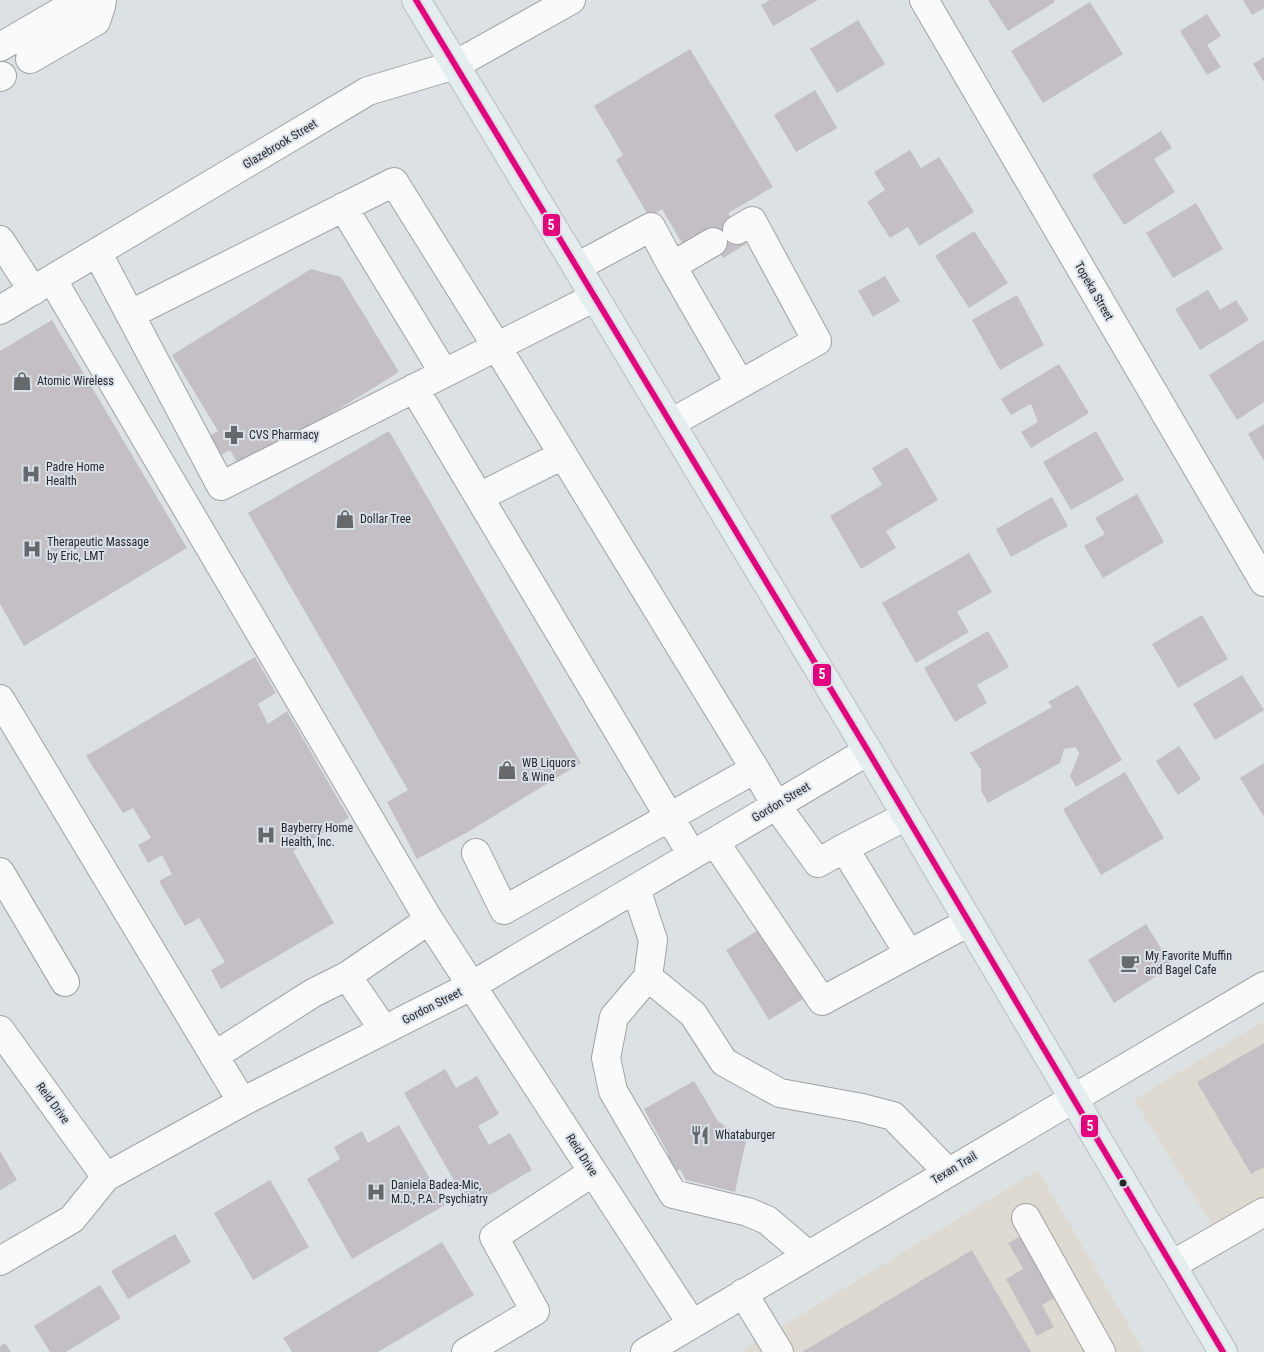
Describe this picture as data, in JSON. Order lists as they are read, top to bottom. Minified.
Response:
{"streets":{"street":["Glazebrook Street","Topeka Street","Gordon Street","Reid Drive","Texan Trail"]},"crossings":[["Glazebrook Street","Reid Drive"],["Gordon Street","Reid Drive"],["Reid Drive","Texan Trail"]],"places":{"shop":["Atomic Wireless","Dollar Tree","WB Liquors & Wine"],"pharmacy":["CVS Pharmacy"],"hospital":["Padre Home Health","Therapeutic Massage by Eric, LMT","Bayberry Home Health, Inc.","Daniela Badea-Mic, M.D., P.A. Psychiatry"],"cafe":["My Favorite Muffin and Bagel Cafe"],"restaurant":["Whataburger"]},"lines":["transit line 5"]}
